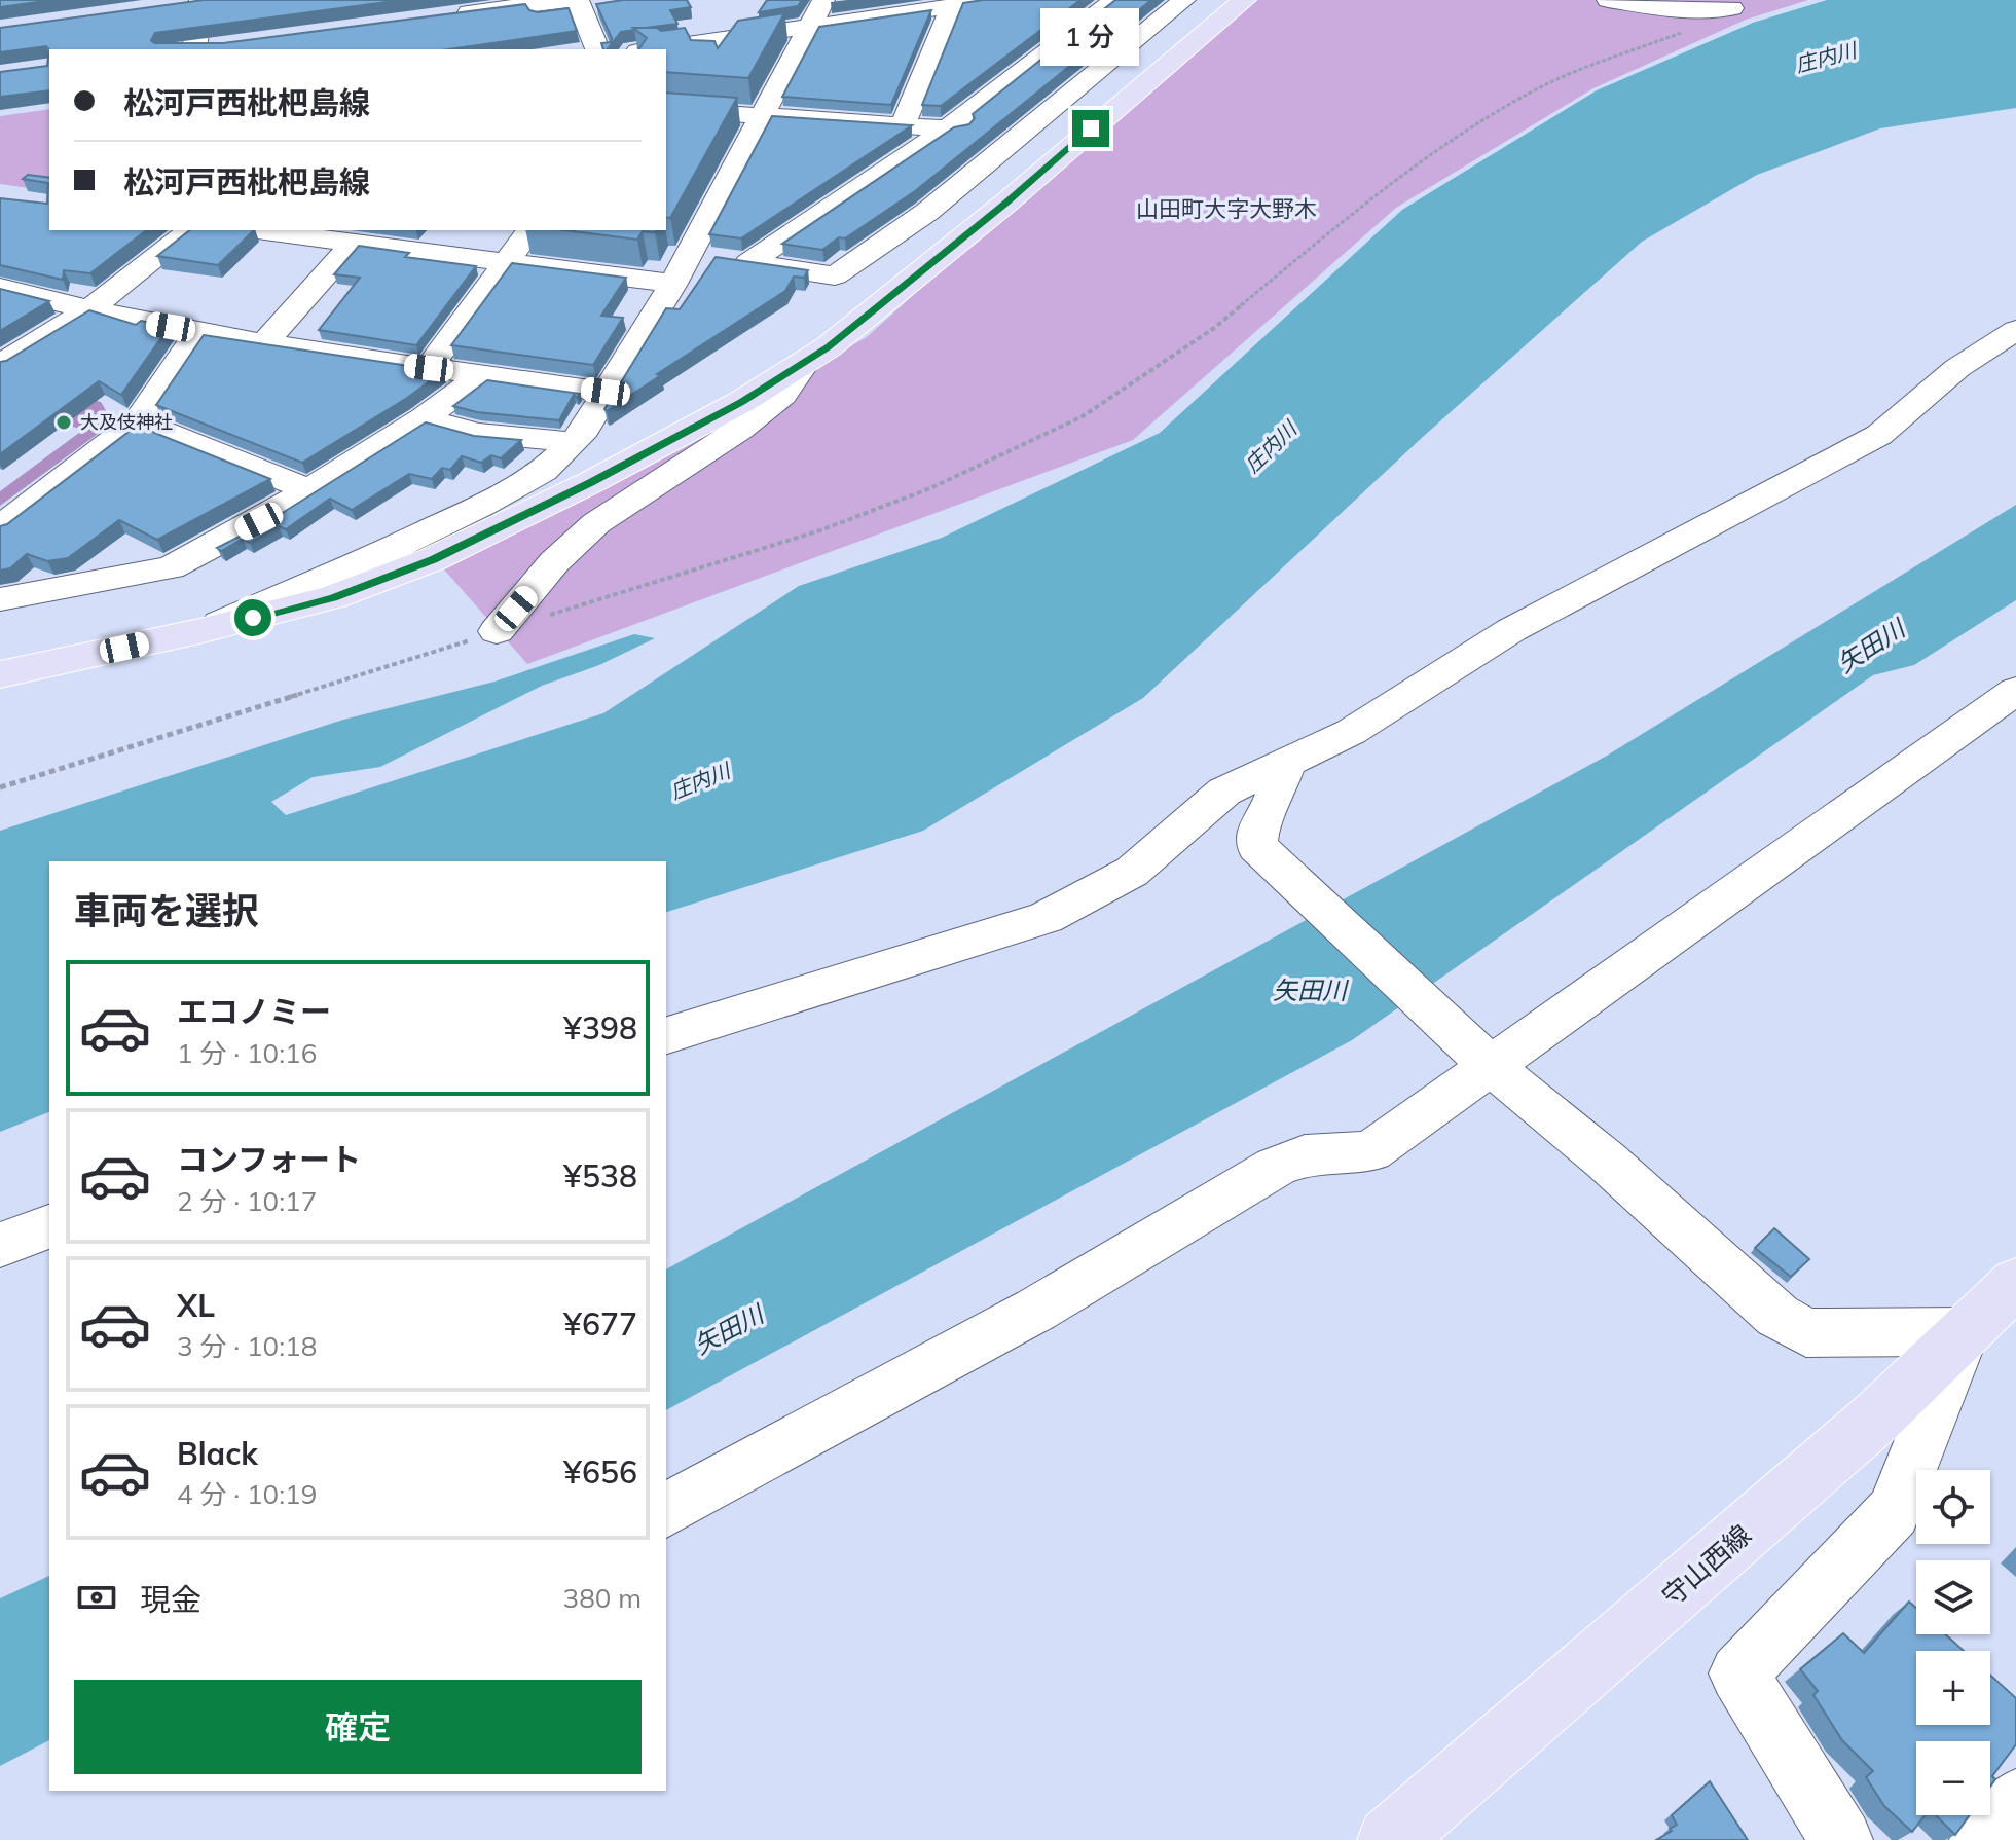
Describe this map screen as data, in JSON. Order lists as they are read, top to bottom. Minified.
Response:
{"streets":{"main road":["守山西線"]},"districts":["山田町大字大野木"],"water":["庄内川","矢田川"],"places":["大及伎神社"],"page":{"bubble":"1 分","banner":["松河戸西枇杷島線","松河戸西枇杷島線"],"heading":"車両を選択","list":[{"name":"エコノミー","note":"1 分 · 10:16","value":"¥398"},{"name":"コンフォート","note":"2 分 · 10:17","value":"¥538"},{"name":"XL","note":"3 分 · 10:18","value":"¥677"},{"name":"Black","note":"4 分 · 10:19","value":"¥656"}],"map_buttons":["+","−"],"pay":["現金","380 m"],"buttons":"確定"}}
